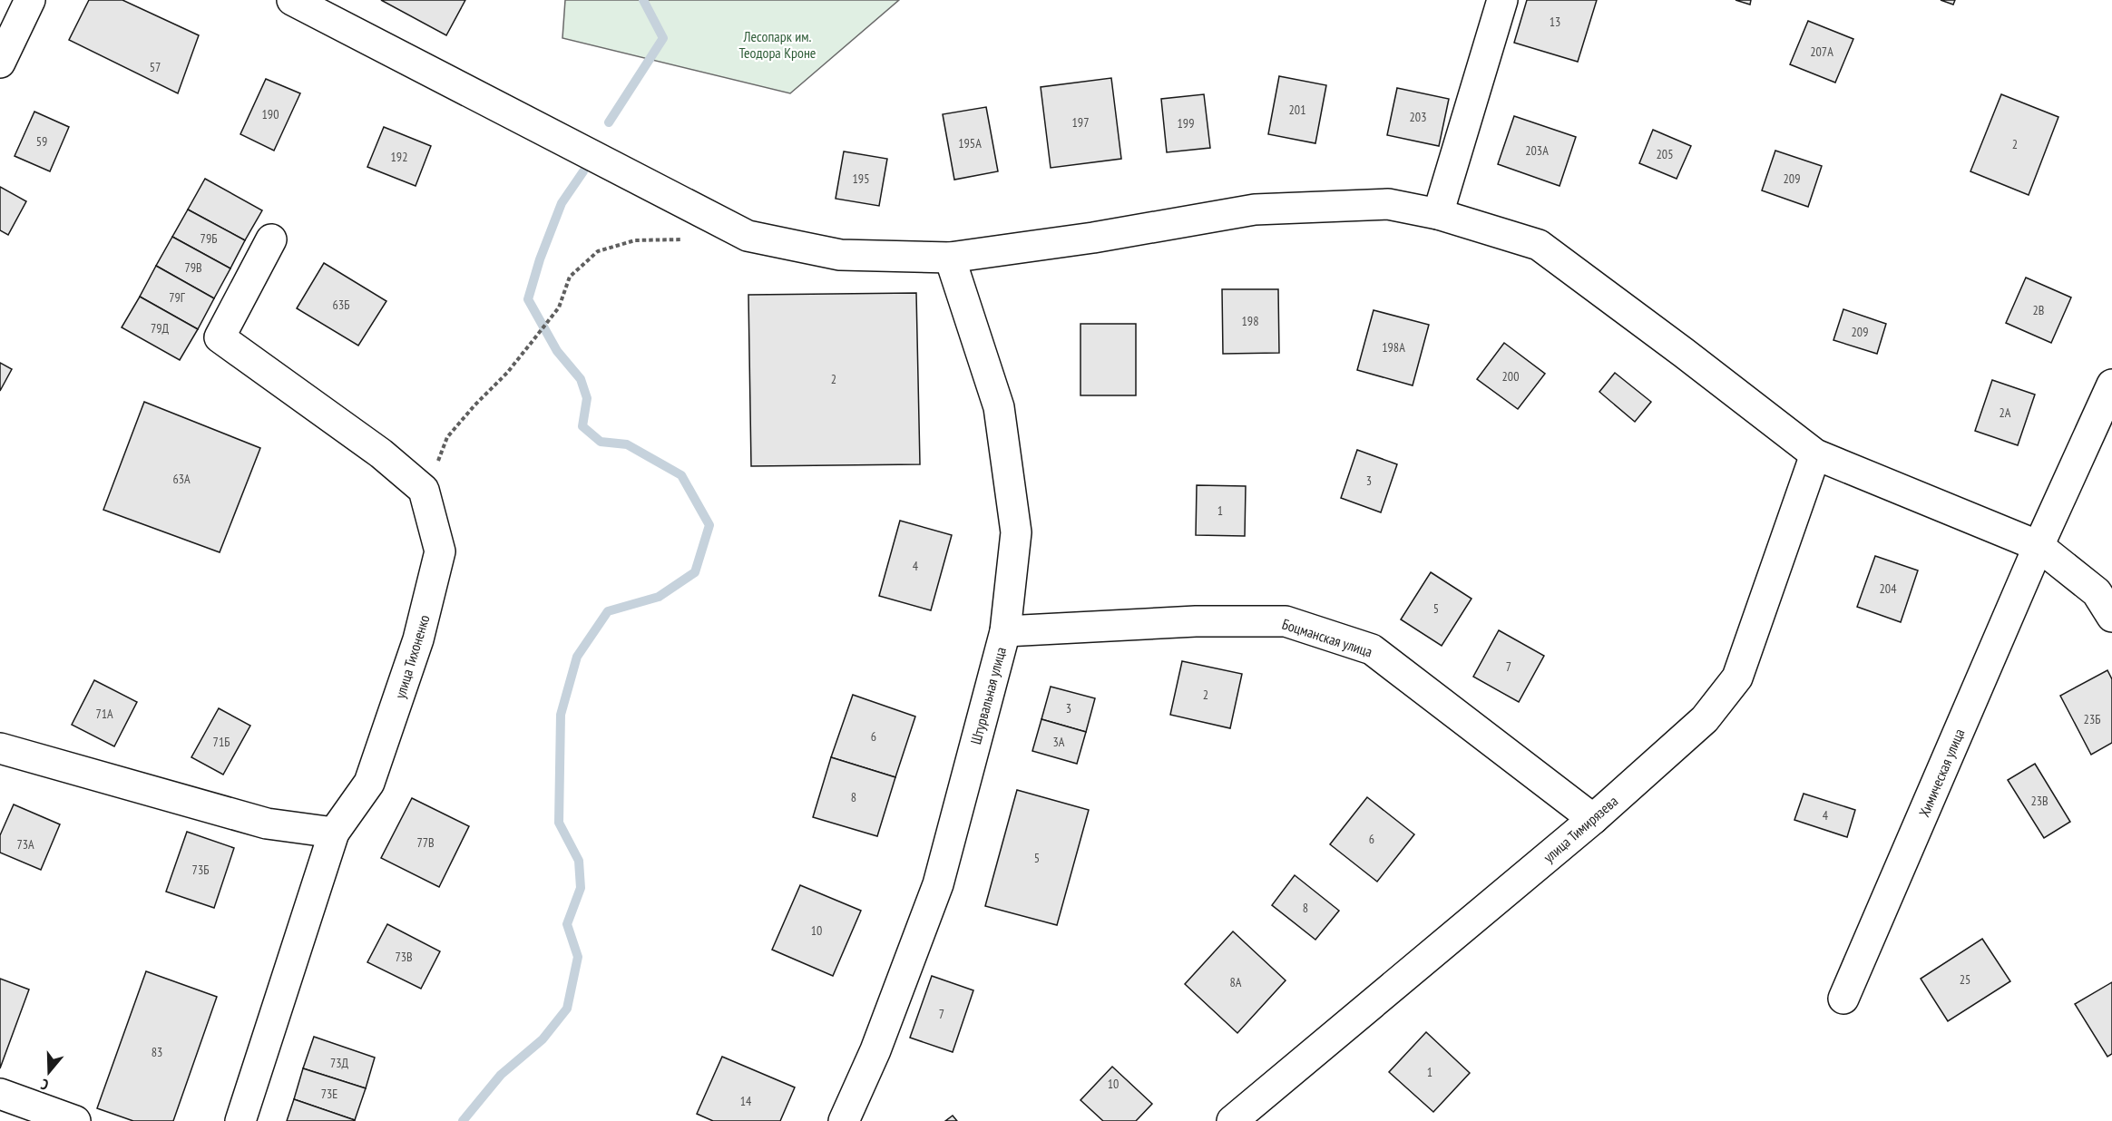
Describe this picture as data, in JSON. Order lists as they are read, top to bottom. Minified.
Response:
{"streets":{"street":["Боцманская улица","улица Тихоненко","Штурвальная улица","Химическая улица","улица Тимирязева"]},"crossings":[["Боцманская улица","Штурвальная улица"],["Боцманская улица","улица Тимирязева"]],"parks":["Лесопарк им. Теодора Кроне"],"house_numbers":["13","207А","57","201","190","203","197","199","59","195А","2","203А","205","192","195","209","79Б","79В","79Г","63Б","2В","198","79Д","209","198А","200","2","2А","63А","3","1","4","204","5","7","2","3","71А","23Б","6","71Б","3А","8","23В","4","6","77В","73А","5","73Б","8","10","73В","25","8А","7","83","73Д","1","10","73Е","14"],"north":"bottom"}
